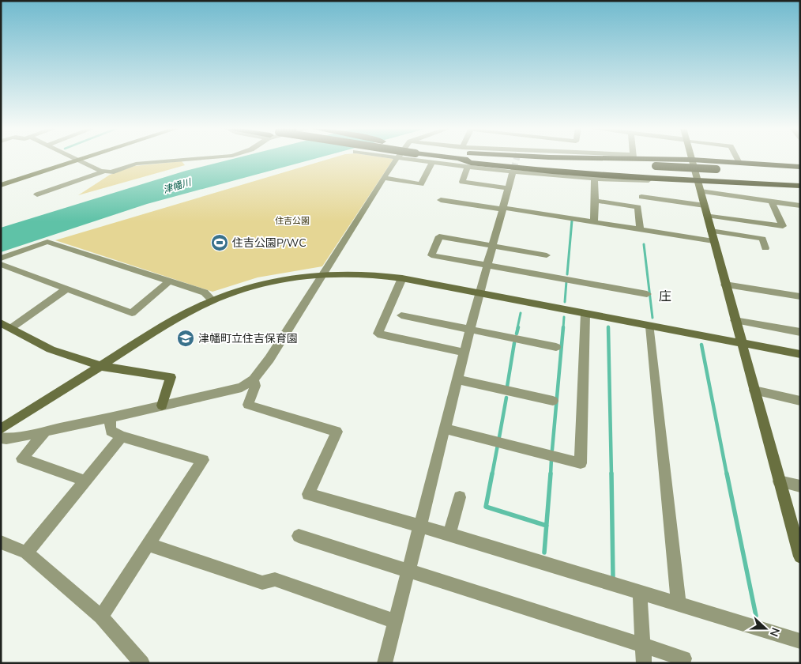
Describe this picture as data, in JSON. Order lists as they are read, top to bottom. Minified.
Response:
{"districts":["庄"],"water":["津幡川"],"parks":["住吉公園"],"places":{"sports":["住吉公園P/WC"],"school or university":["津幡町立住吉保育園"]},"north":"right"}
